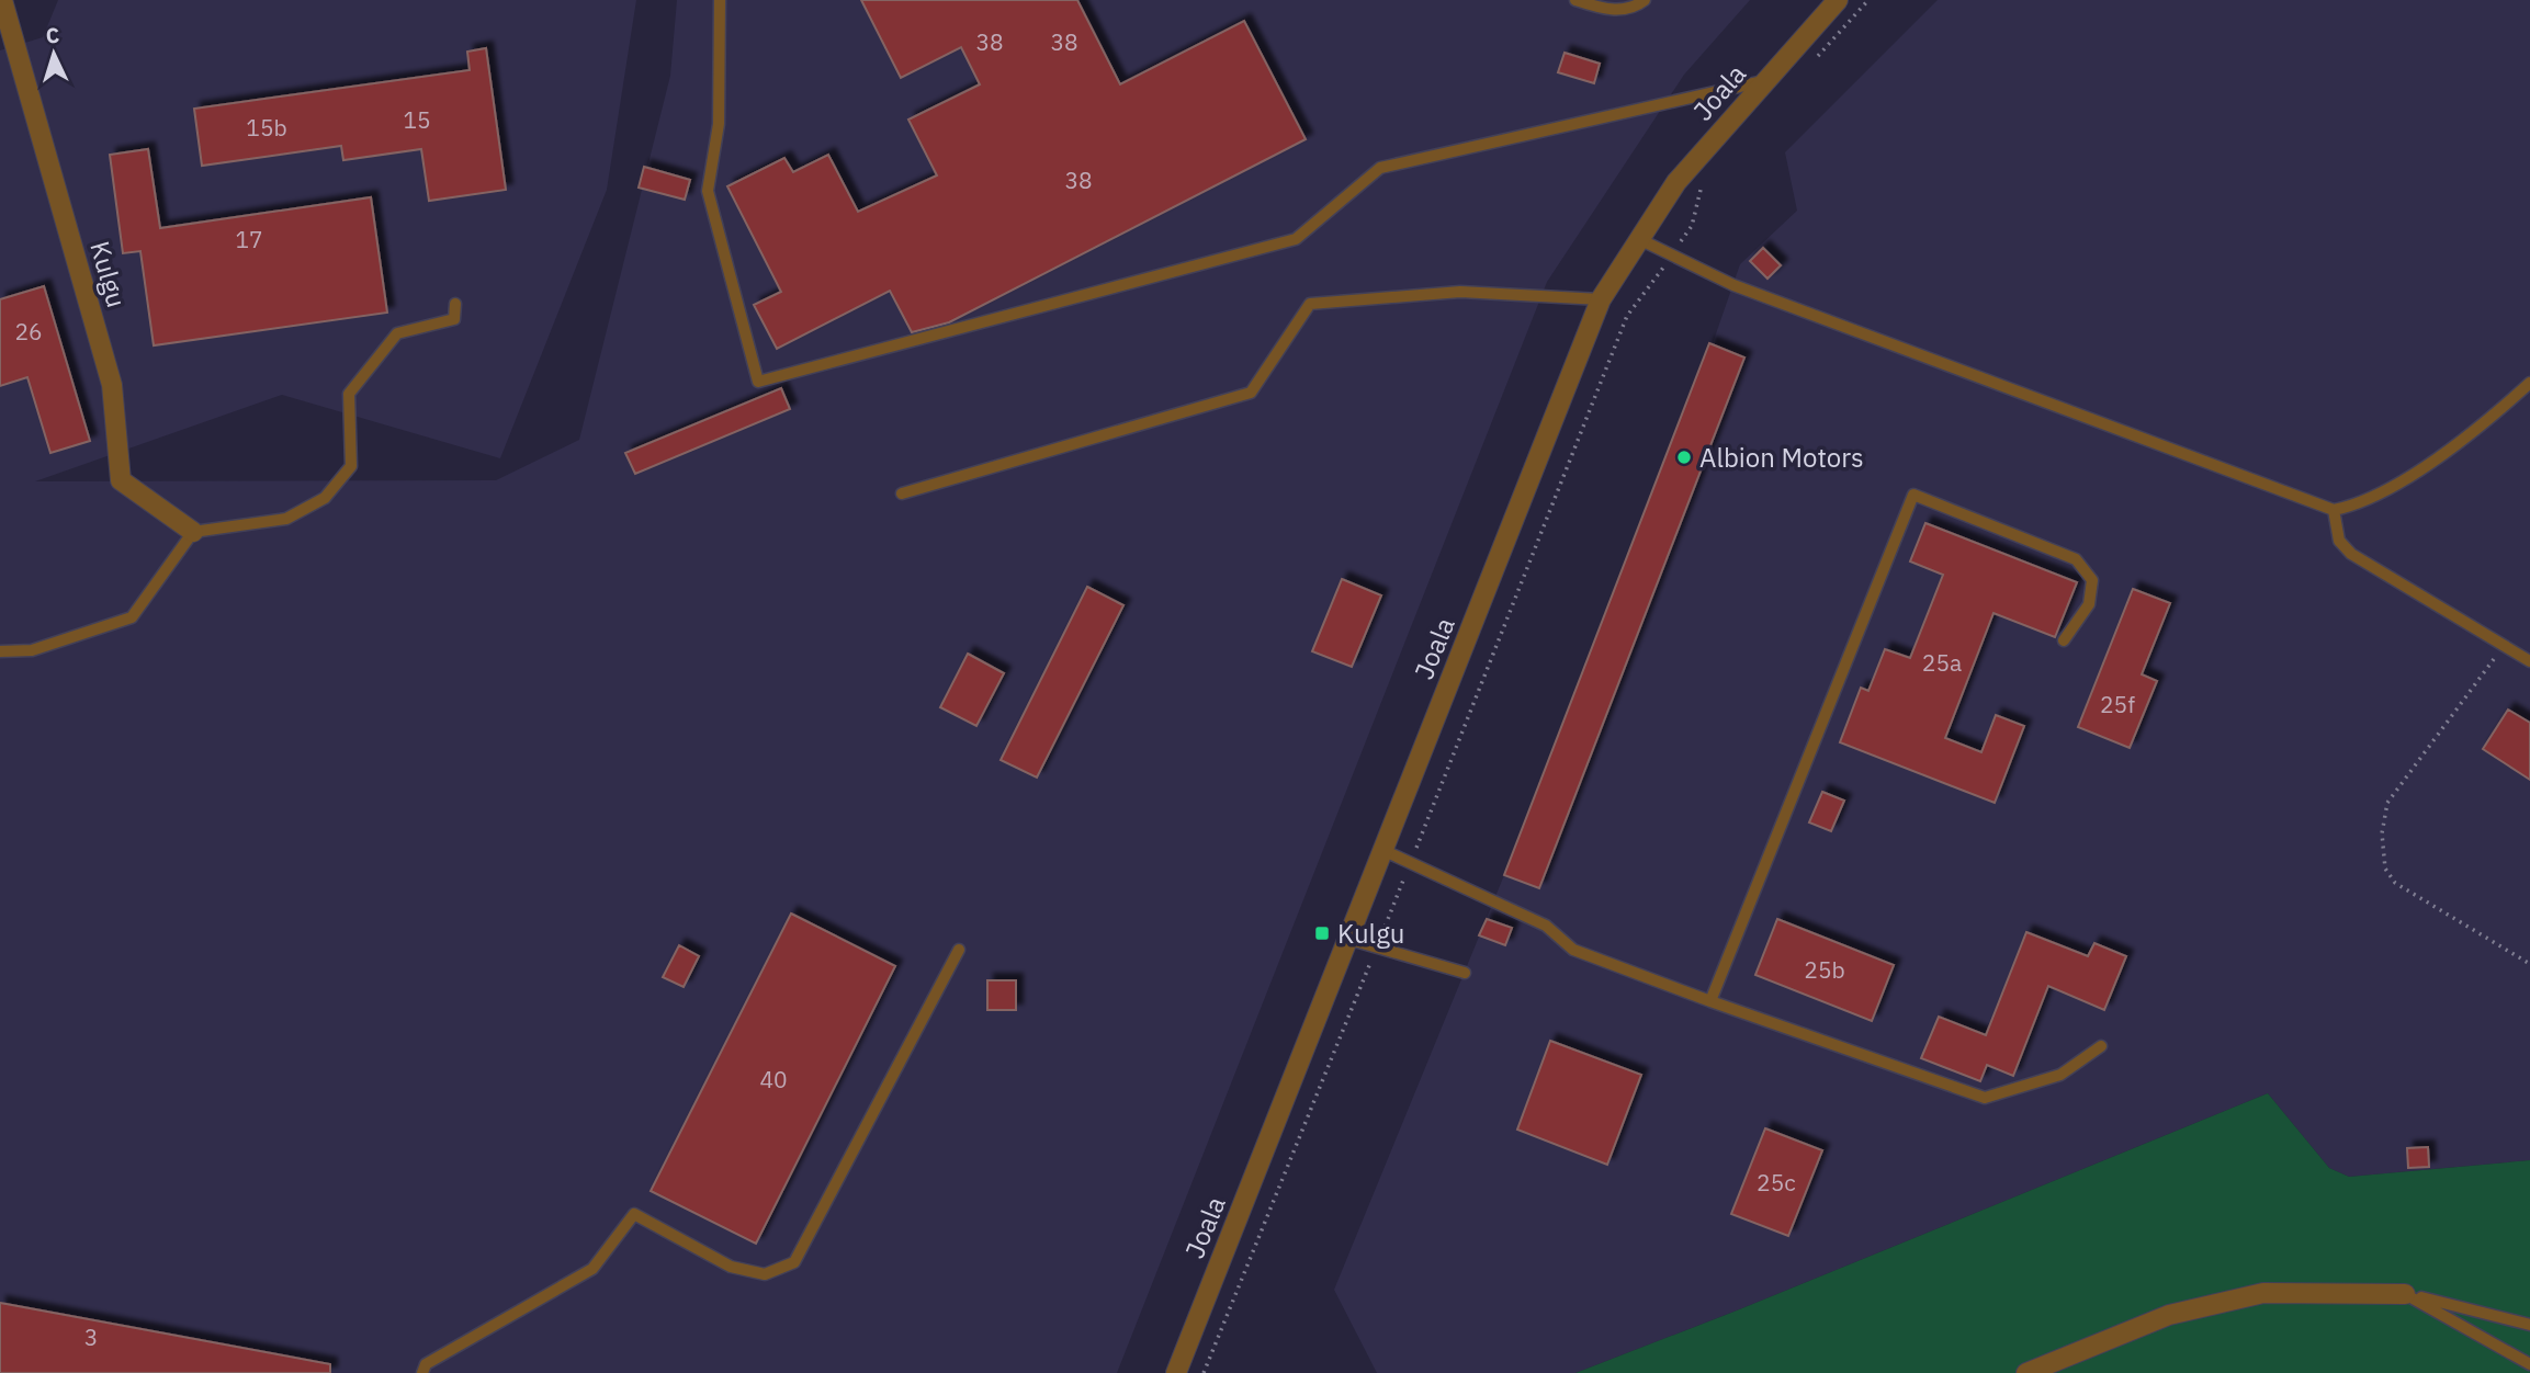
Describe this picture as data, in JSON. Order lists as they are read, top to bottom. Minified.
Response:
{"streets":{"street":["Joala","Kulgu"]},"places":{"other":["Albion Motors"],"transit":["Kulgu"]},"house_numbers":["38","38","15","15b","38","17","26","25a","25f","25b","40","25c","3"],"north":"top"}
